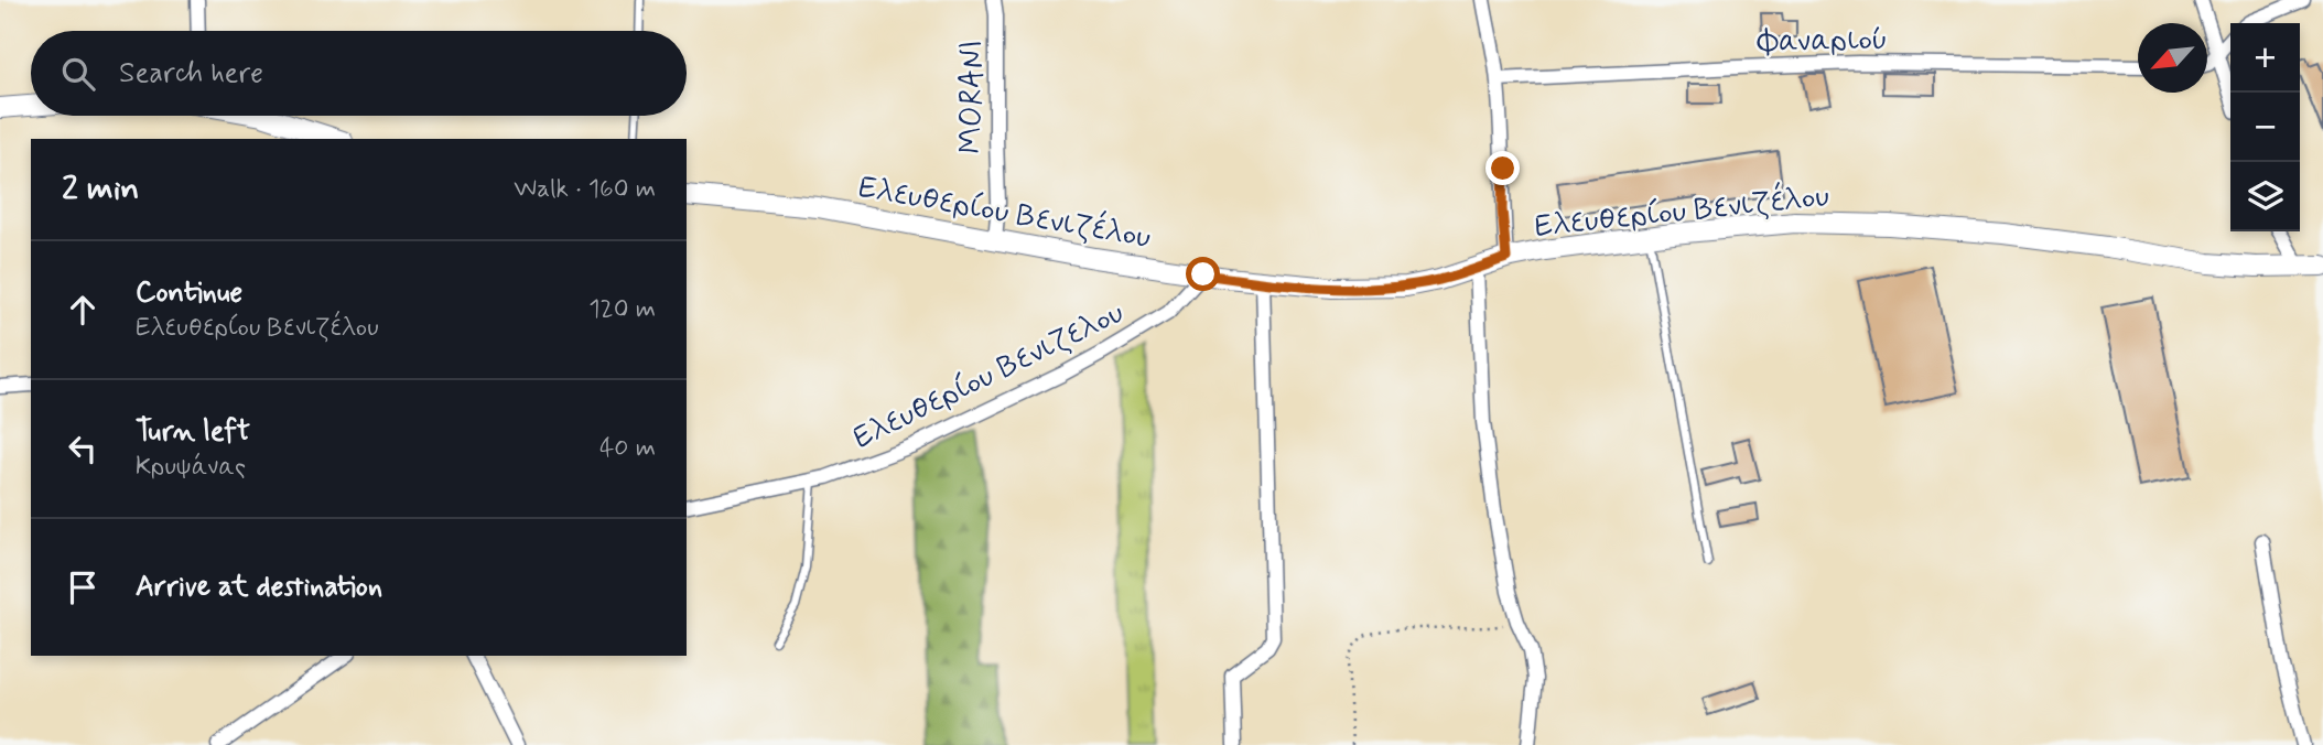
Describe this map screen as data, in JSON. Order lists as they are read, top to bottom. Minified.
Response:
{"streets":{"main road":["Ελευθερίου Βενιζέλου"],"street":["Φαναριού","MORANI","Ελευθερίου Βενιζελου"]},"crossings":[["MORANI","Ελευθερίου Βενιζέλου"],["Ελευθερίου Βενιζέλου","Ελευθερίου Βενιζελου"]],"north":"bottom left","page":{"map_buttons":["+","−"],"search":"Search here","heading":["2 min","Walk · 160 m"],"list":[["Continue","Ελευθερίου Βενιζέλου","120 m"],["Turn left","Κρυψάνας","40 m"],"Arrive at destination"]}}
